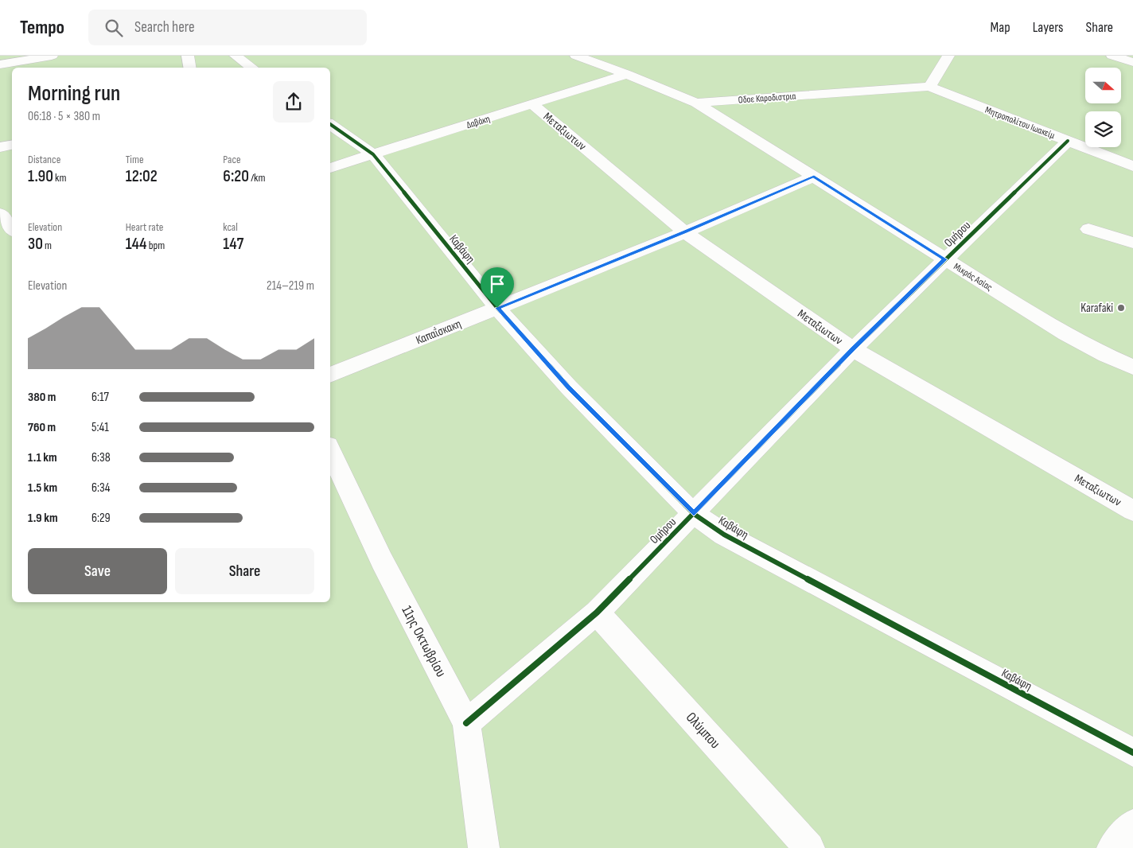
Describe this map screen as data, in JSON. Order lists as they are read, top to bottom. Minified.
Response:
{"streets":{"street":["Oδοε Καροδιστρια","Δαβάκη","Μητροπολίτου Ιωακείμ","Μεταξιωτων","Ομήρου","Καβάφη","Μικράς Ασίας","Καπαΐσκακη","11ης Οκτωβρίου","Ολύμπου"]},"crossings":[["Oδοε Καροδιστρια","Δαβάκη"],["Oδοε Καροδιστρια","Μητροπολίτου Ιωακείμ"],["Oδοε Καροδιστρια","Μικράς Ασίας"],["Δαβάκη","Μεταξιωτων"],["Δαβάκη","Καβάφη"],["Μητροπολίτου Ιωακείμ","Ομήρου"],["Μεταξιωτων","Ομήρου"],["Μεταξιωτων","Καπαΐσκακη"],["Ομήρου","Καβάφη"],["Ομήρου","Μικράς Ασίας"],["Ομήρου","11ης Οκτωβρίου"],["Ομήρου","Ολύμπου"],["Καβάφη","Καπαΐσκακη"],["Μικράς Ασίας","Καπαΐσκακη"]],"places":["Karafaki"],"north":"right","page":{"header":"Tempo","search":"Search here","nav":["Map","Layers","Share"],"heading":["Morning run","06:18 · 5 × 380 m"],"stats":[["Distance","1.90 km"],["Time","12:02"],["Pace","6:20 /km"],["Elevation","30 m"],["Heart rate","144 bpm"],["kcal","147"]],"chart":["Elevation","214–219 m"],"list":[{"name":"380 m","note":"6:17"},{"name":"760 m","note":"5:41"},{"name":"1.1 km","note":"6:38"},{"name":"1.5 km","note":"6:34"},{"name":"1.9 km","note":"6:29"}],"buttons":["Save","Share"]}}
